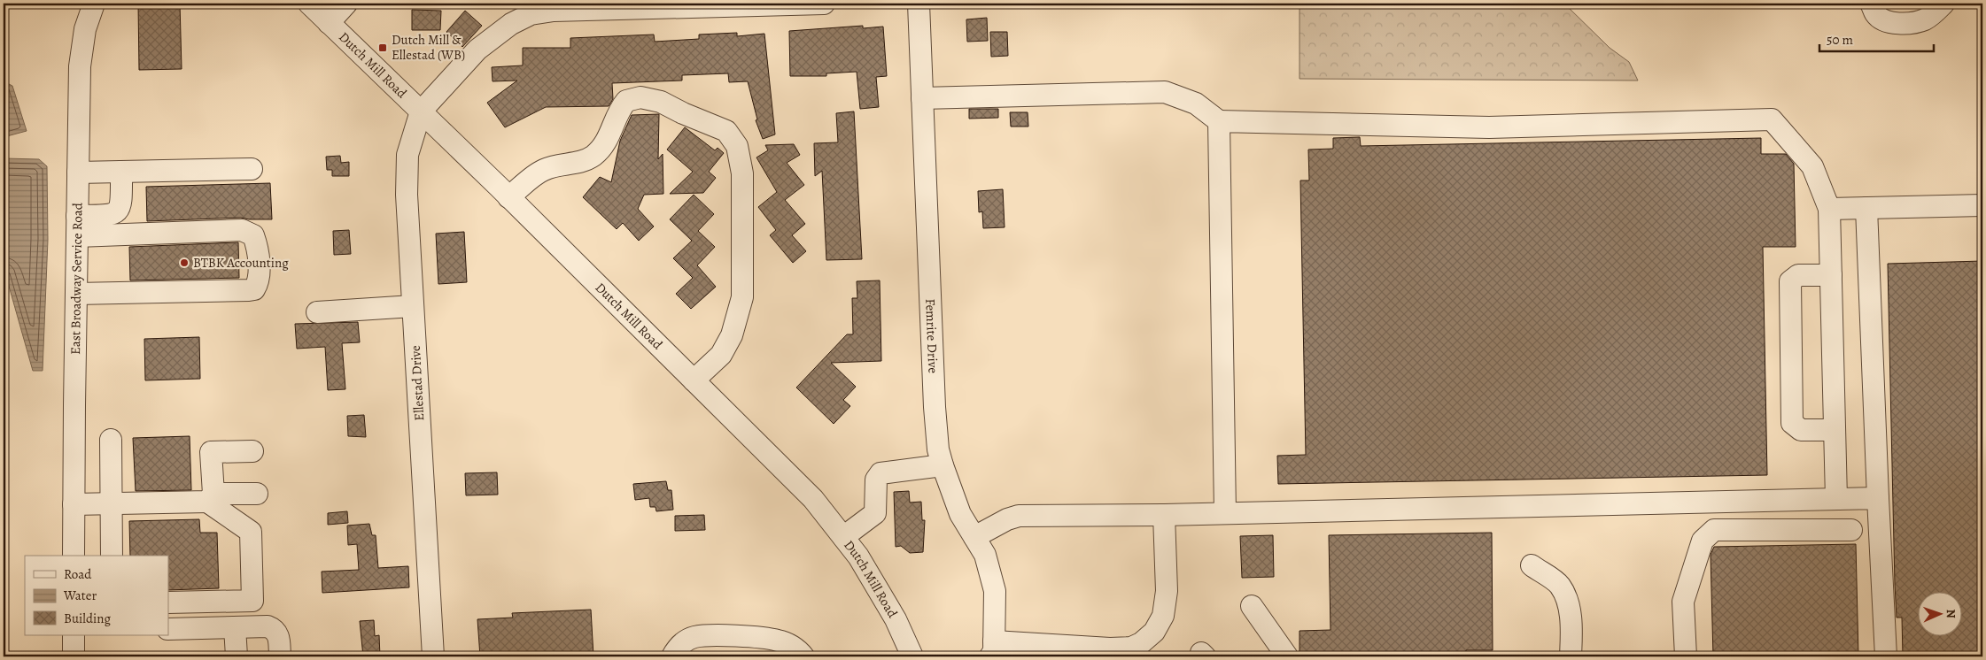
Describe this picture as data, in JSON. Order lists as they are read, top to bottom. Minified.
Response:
{"streets":{"street":["Dutch Mill Road","East Broadway Service Road","Femrite Drive","Ellestad Drive"]},"crossings":[["Dutch Mill Road","Ellestad Drive"]],"places":{"transit":["Dutch Mill & Ellestad (WB)"],"other":["BTBK Accounting"]},"legend":["Road","Water","Building"],"scale_bar":"50 m","north":"right"}
